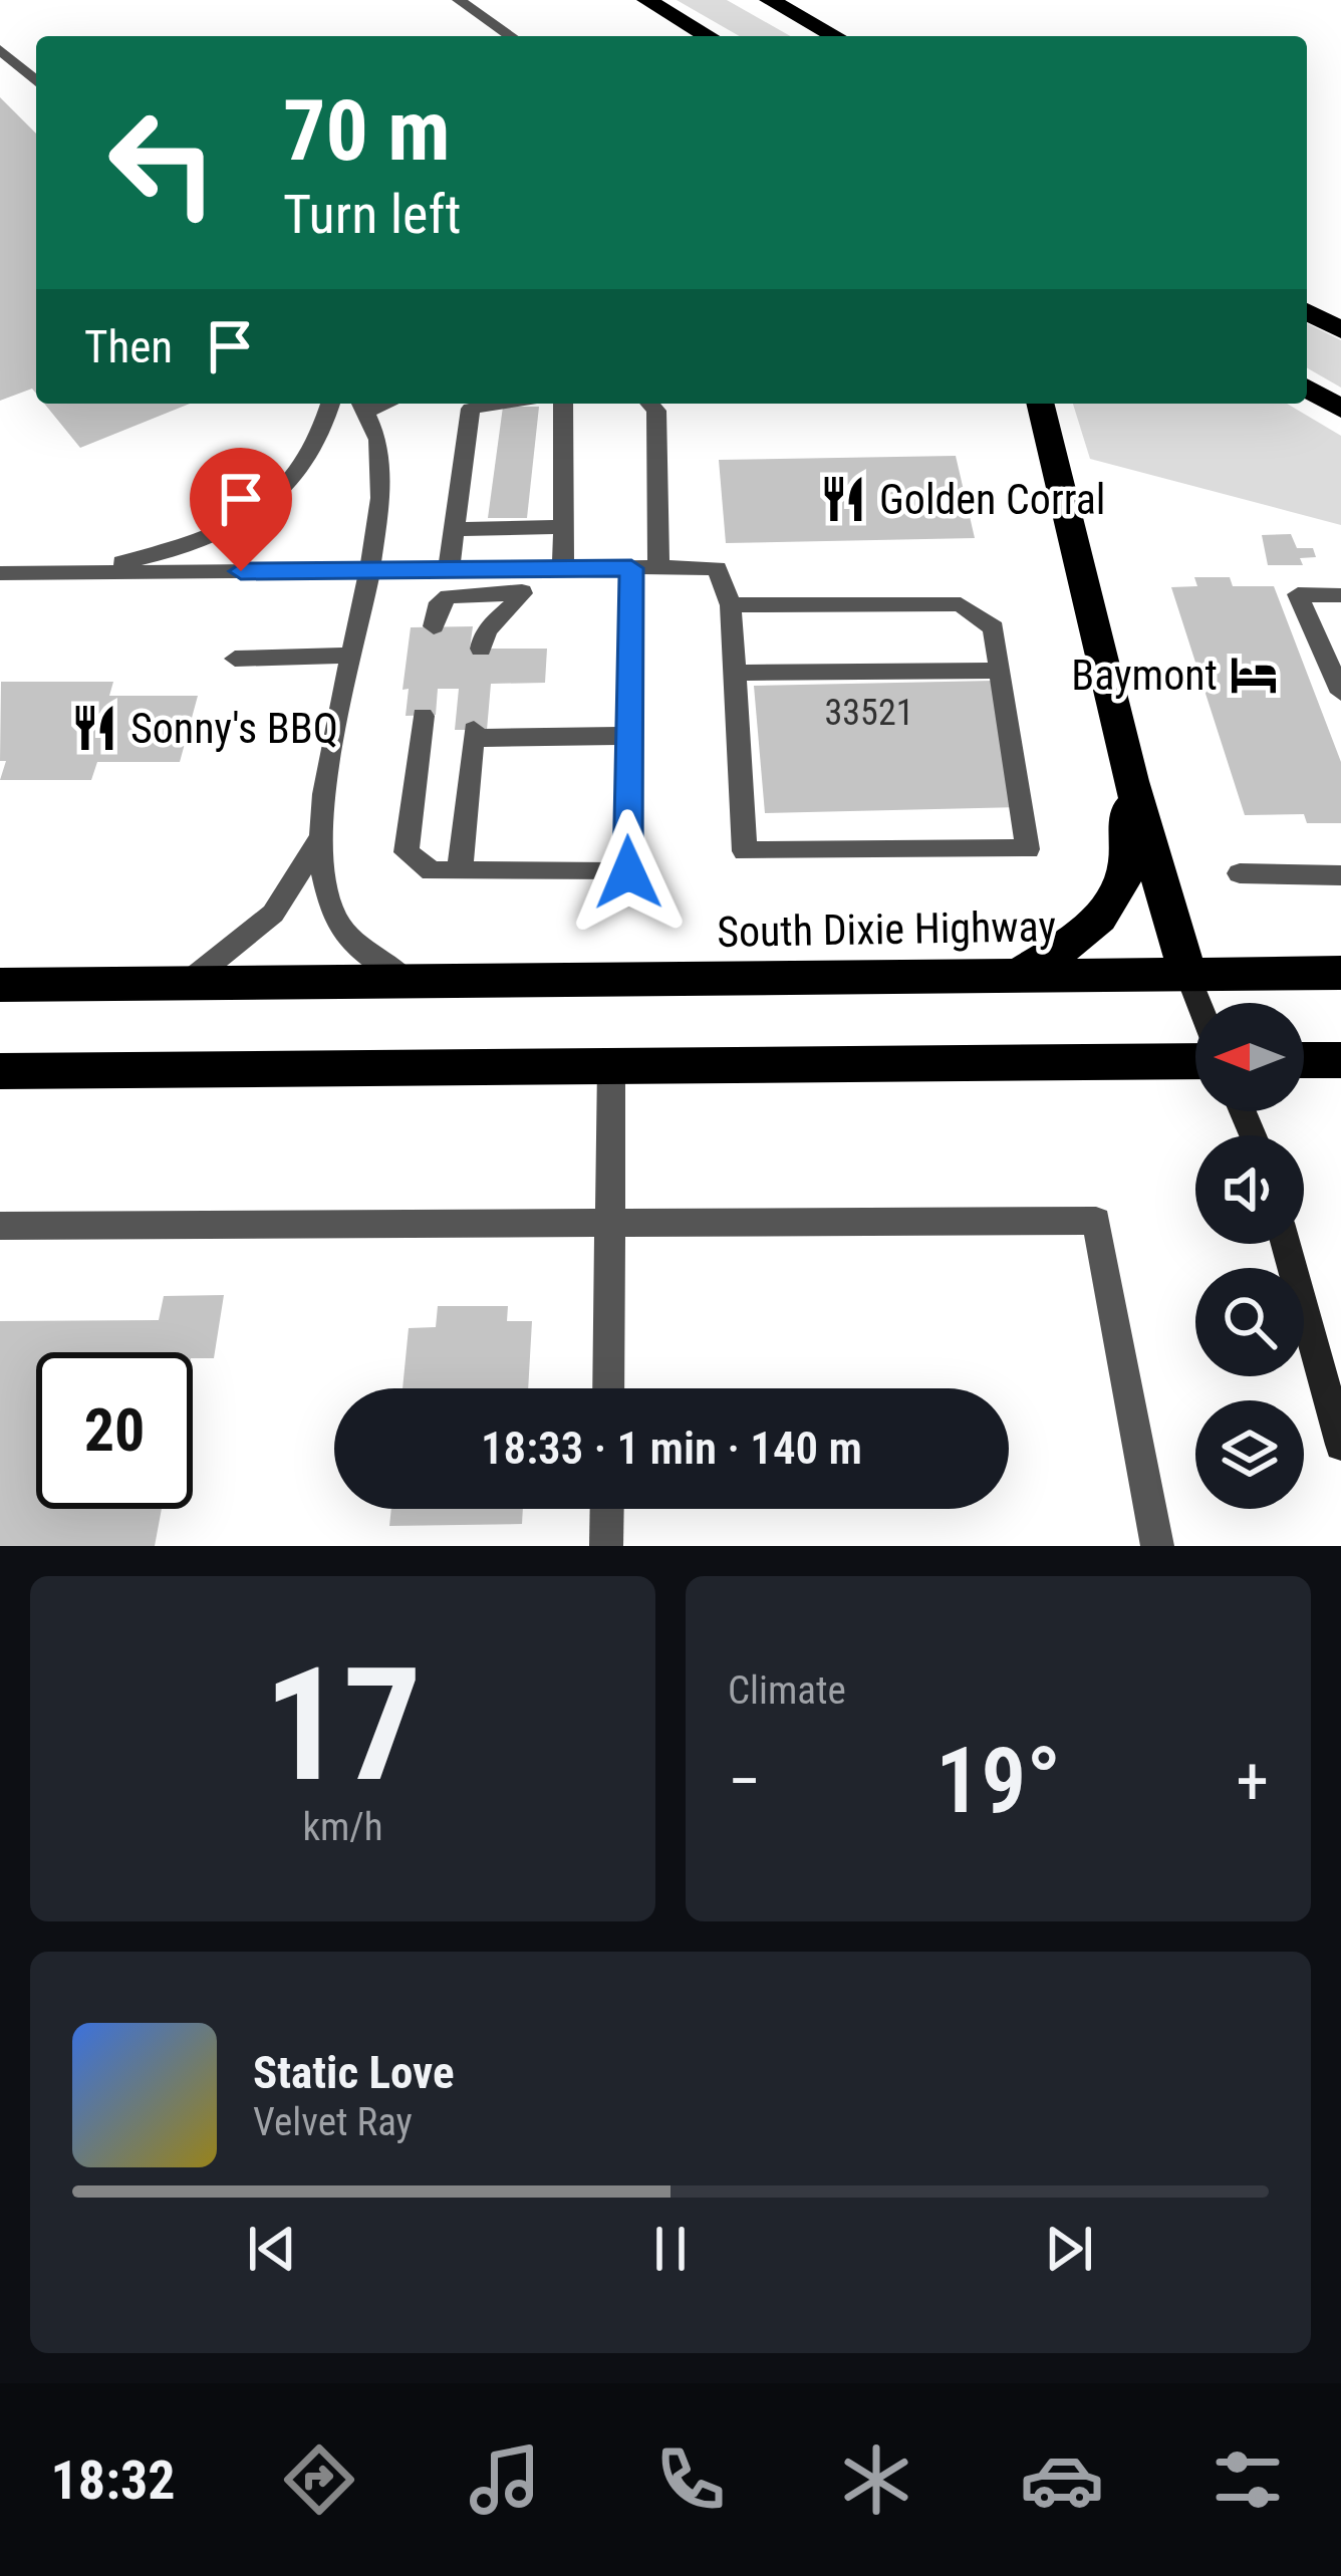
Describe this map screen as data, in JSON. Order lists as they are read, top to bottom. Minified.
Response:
{"streets":{"highway":["South Dixie Highway"]},"places":{"restaurant":["Golden Corral","Sonny's BBQ"],"hotel":["Baymont"]},"house_numbers":["33521"],"north":"left","page":{"turn":["70 m","Turn left"],"then":"Then","limit":"20","trip":"18:33 · 1 min · 140 m","tile":[["17","km/h"],"Climate"],"heat":["−","19°","+"],"song":["Static Love","Velvet Ray"],"tabs":"18:32"}}
